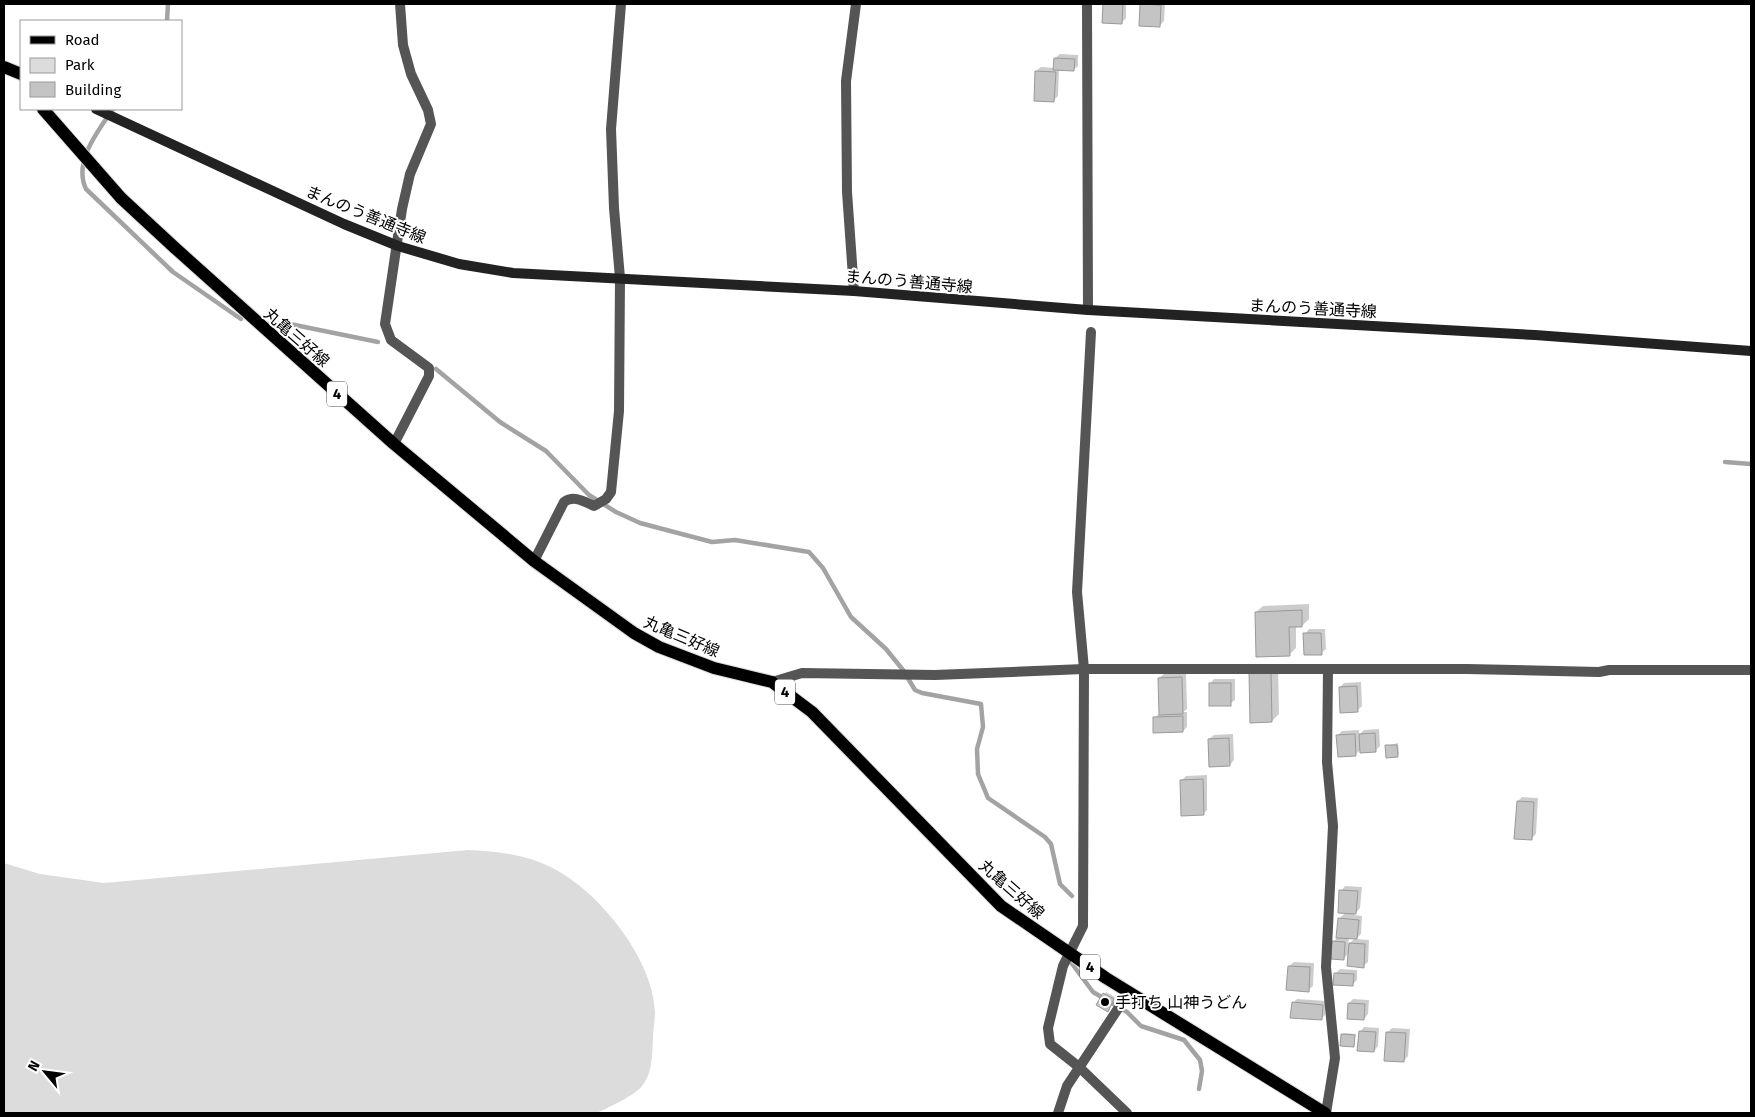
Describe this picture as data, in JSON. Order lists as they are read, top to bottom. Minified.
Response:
{"streets":{"main road":["まんのう善通寺線","丸亀三好線","4"]},"places":["手打ち 山神うどん"],"legend":["Road","Park","Building"],"north":"top left"}
